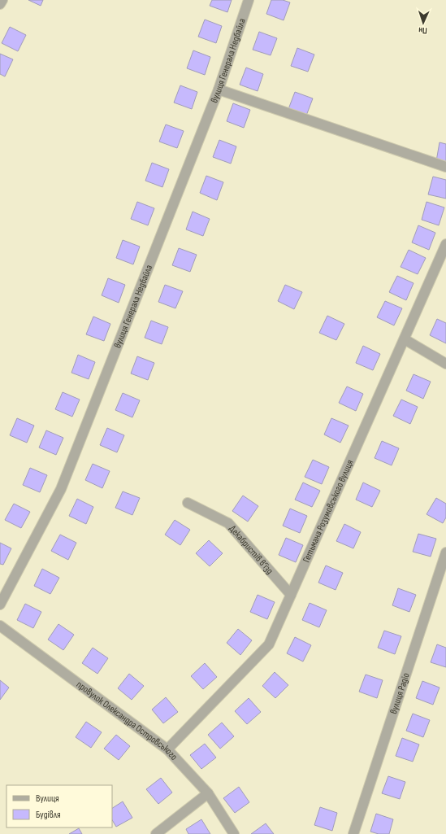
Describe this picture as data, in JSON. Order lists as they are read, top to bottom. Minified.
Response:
{"streets":{"street":["вулиця Генерала Недбайла","Гетьмана Розумовського вулиця","Декабристів в’їзд","вулиця Радіо","провулок Олександра Островського"]},"crossings":[["Гетьмана Розумовського вулиця","Декабристів в’їзд"],["Гетьмана Розумовського вулиця","провулок Олександра Островського"]],"legend":["Вулиця","Будівля"],"north":"bottom"}
